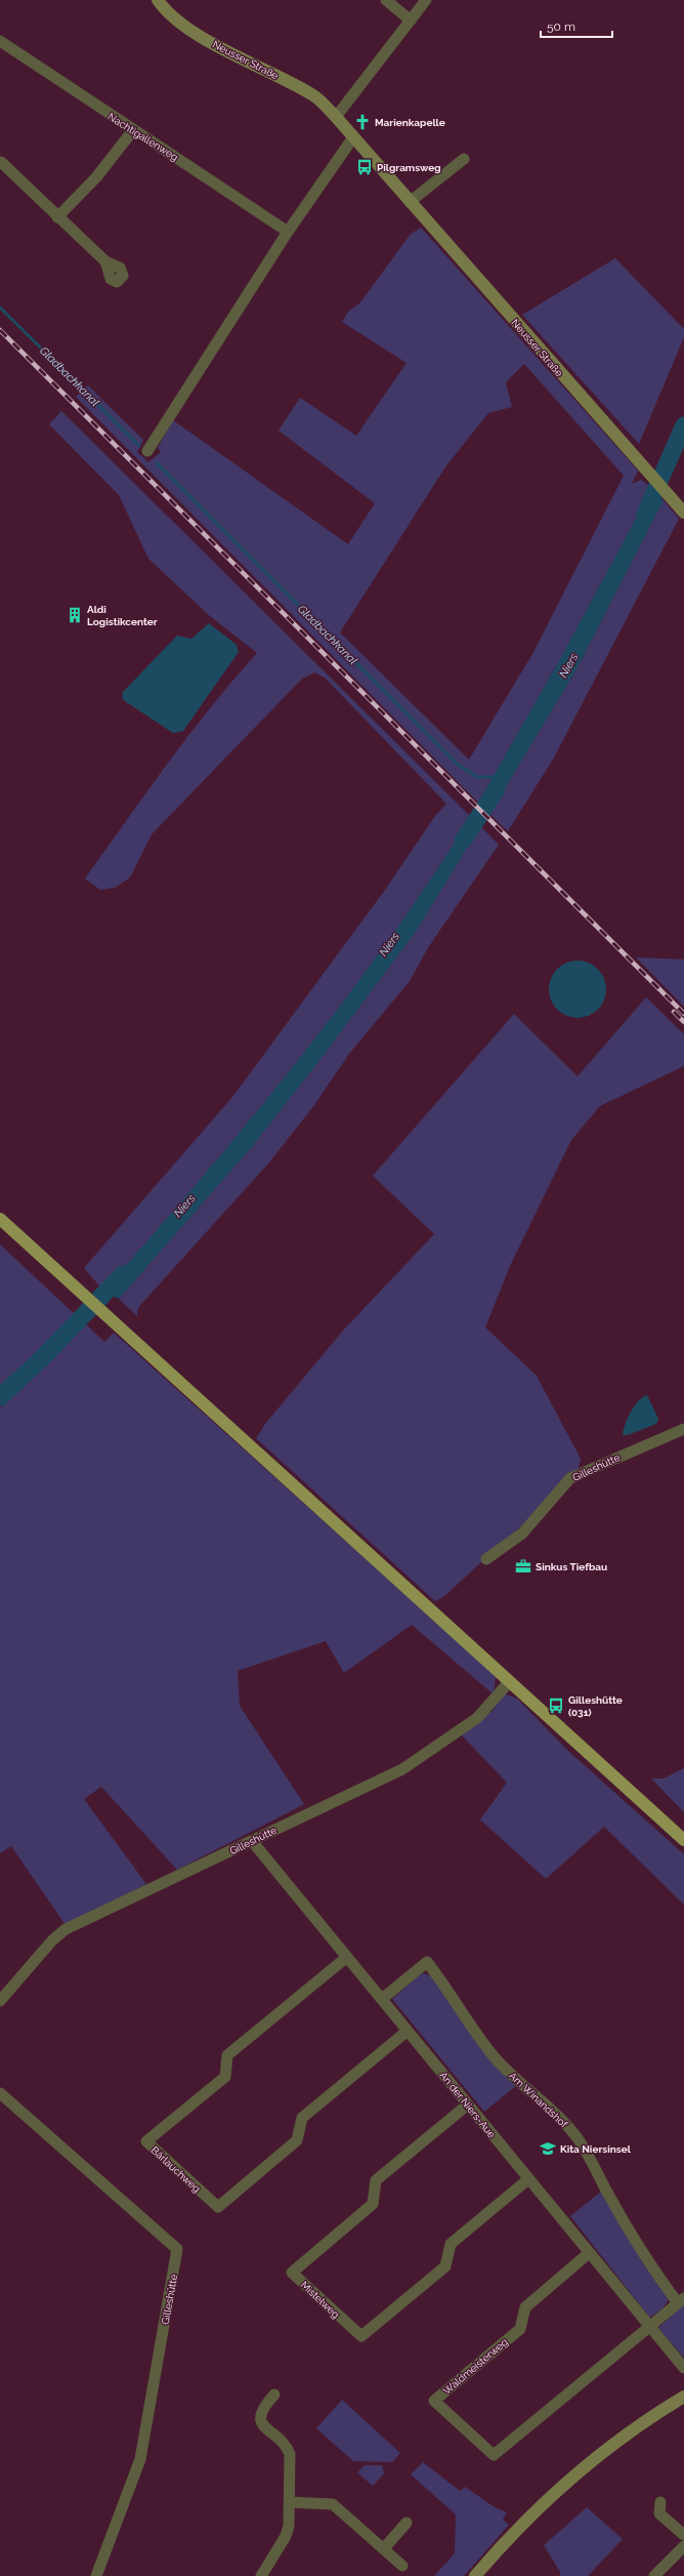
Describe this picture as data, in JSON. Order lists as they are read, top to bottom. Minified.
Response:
{"streets":{"street":["Neusser Straße","Nachtigallenweg","Gilleshütte","Am Winandshof","An der Niers-Aue","Bärlauchweg","Mistelweg","Waldmeisterweg"]},"crossings":[["Gilleshütte","An der Niers-Aue"],["Am Winandshof","An der Niers-Aue"],["Am Winandshof","Waldmeisterweg"],["An der Niers-Aue","Bärlauchweg"],["An der Niers-Aue","Mistelweg"],["An der Niers-Aue","Waldmeisterweg"]],"water":["Gladbachkanal","Niers"],"places":{"church":["Marienkapelle"],"bus stop":["Pilgramsweg","Gilleshütte (031)"],"building":["Aldi Logistikcenter"],"office":["Sinkus Tiefbau"],"school or university":["Kita Niersinsel"]},"scale_bar":"50 m"}
